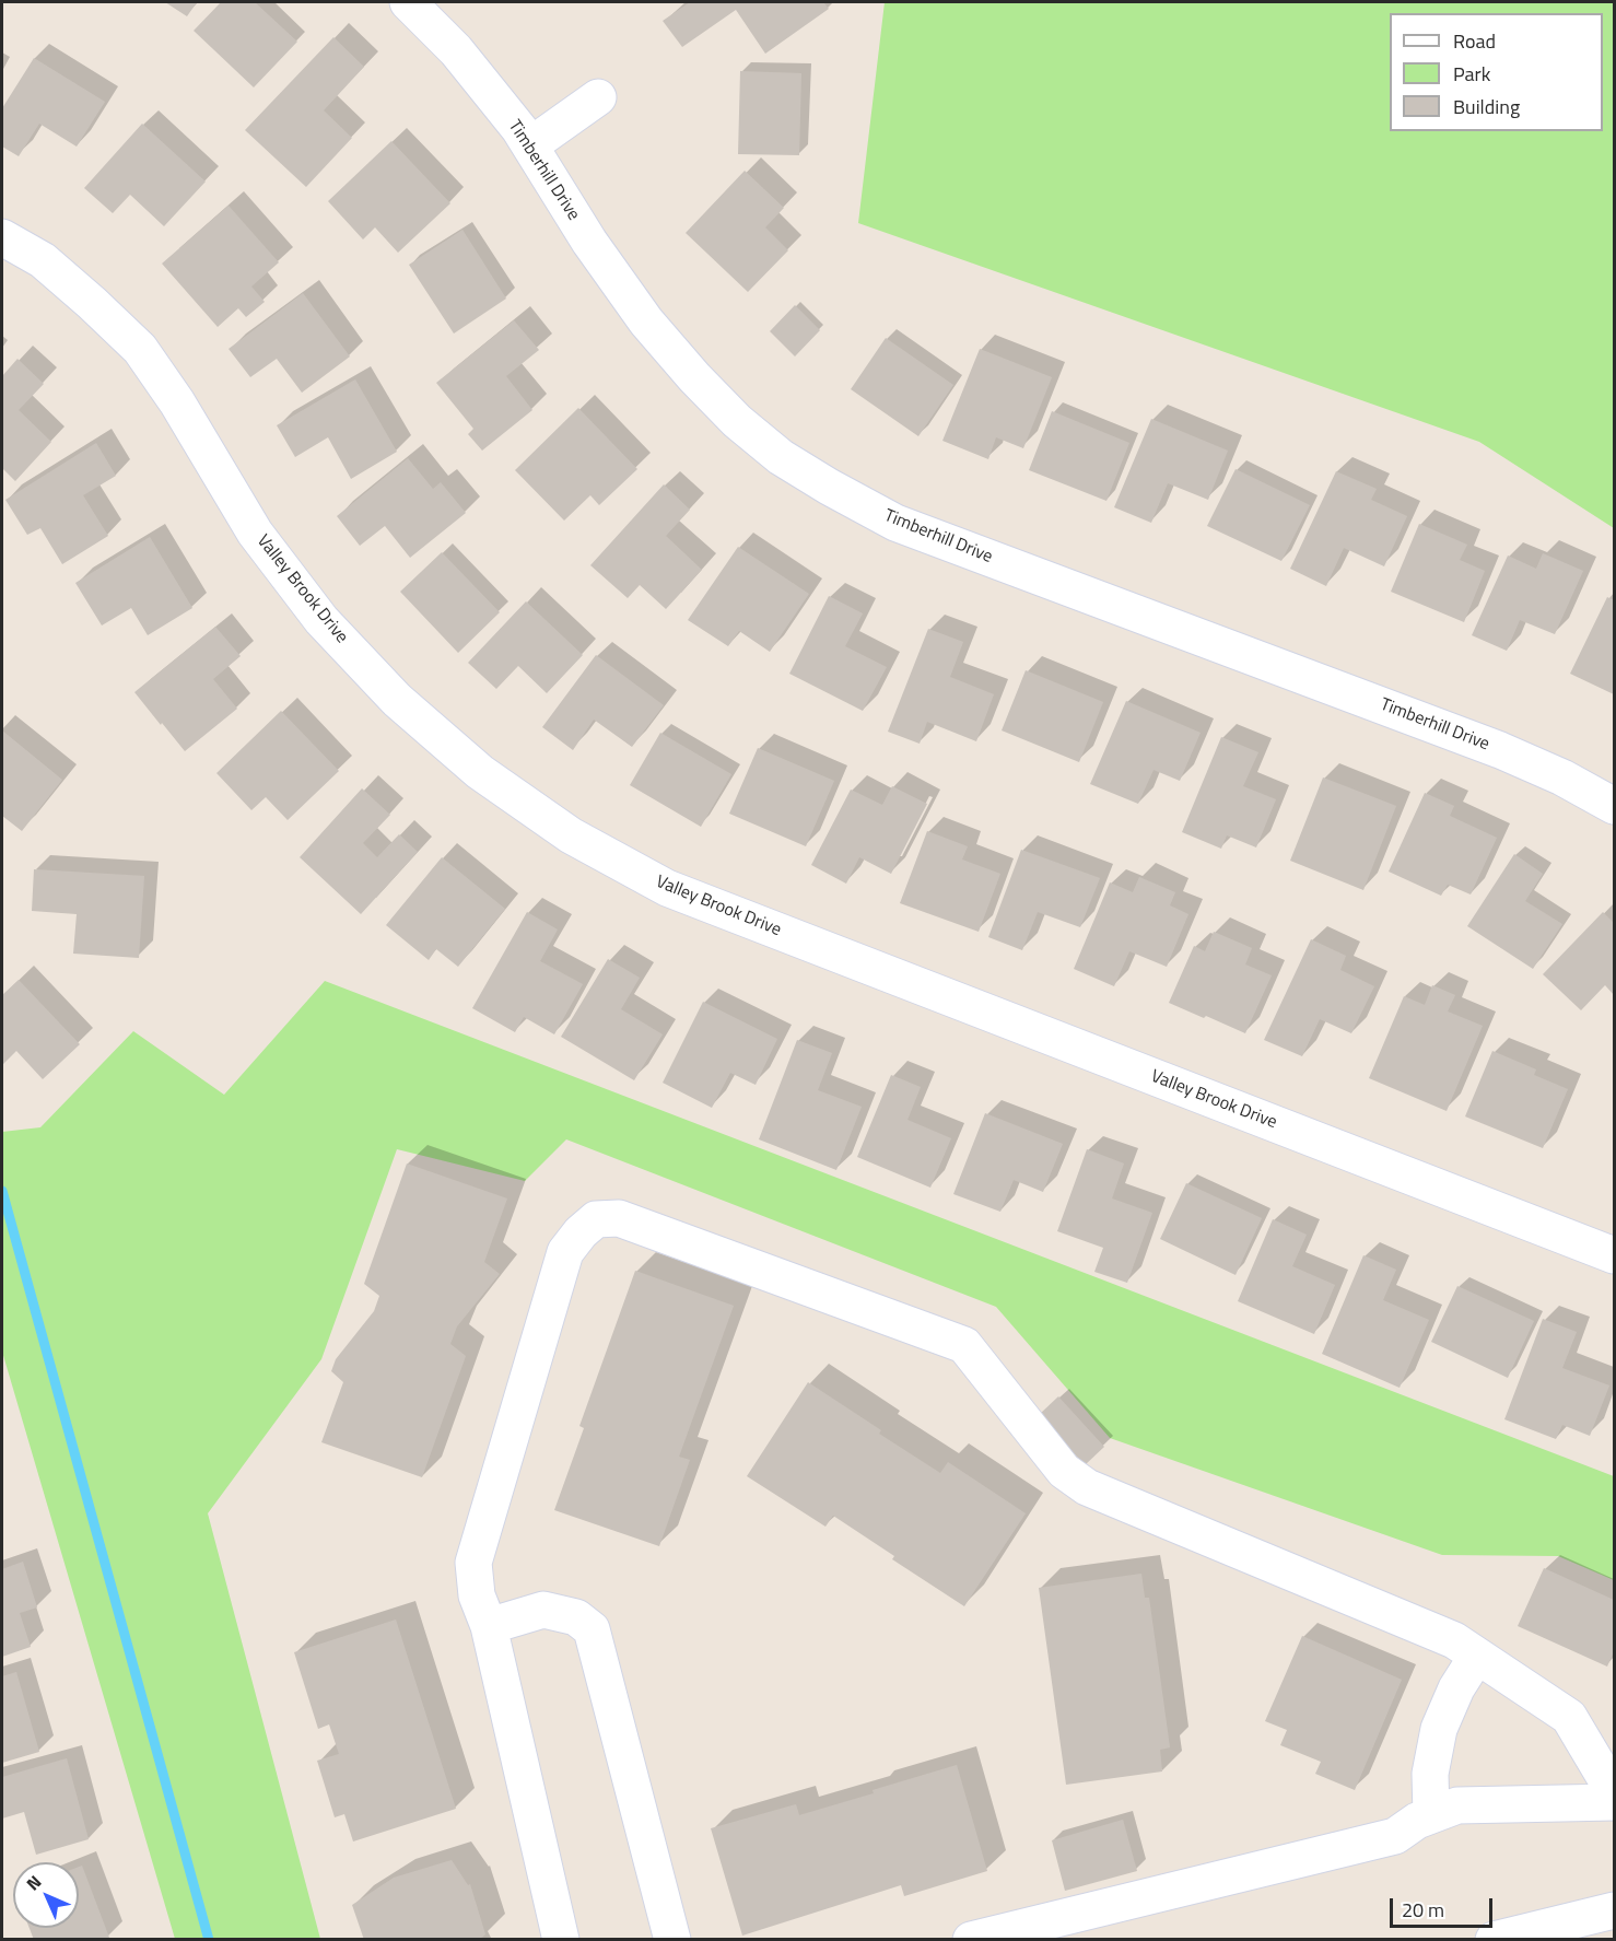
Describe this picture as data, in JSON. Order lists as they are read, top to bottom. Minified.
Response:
{"streets":{"street":["Timberhill Drive","Valley Brook Drive"]},"legend":["Road","Park","Building"],"scale_bar":"20 m","north":"top left"}
